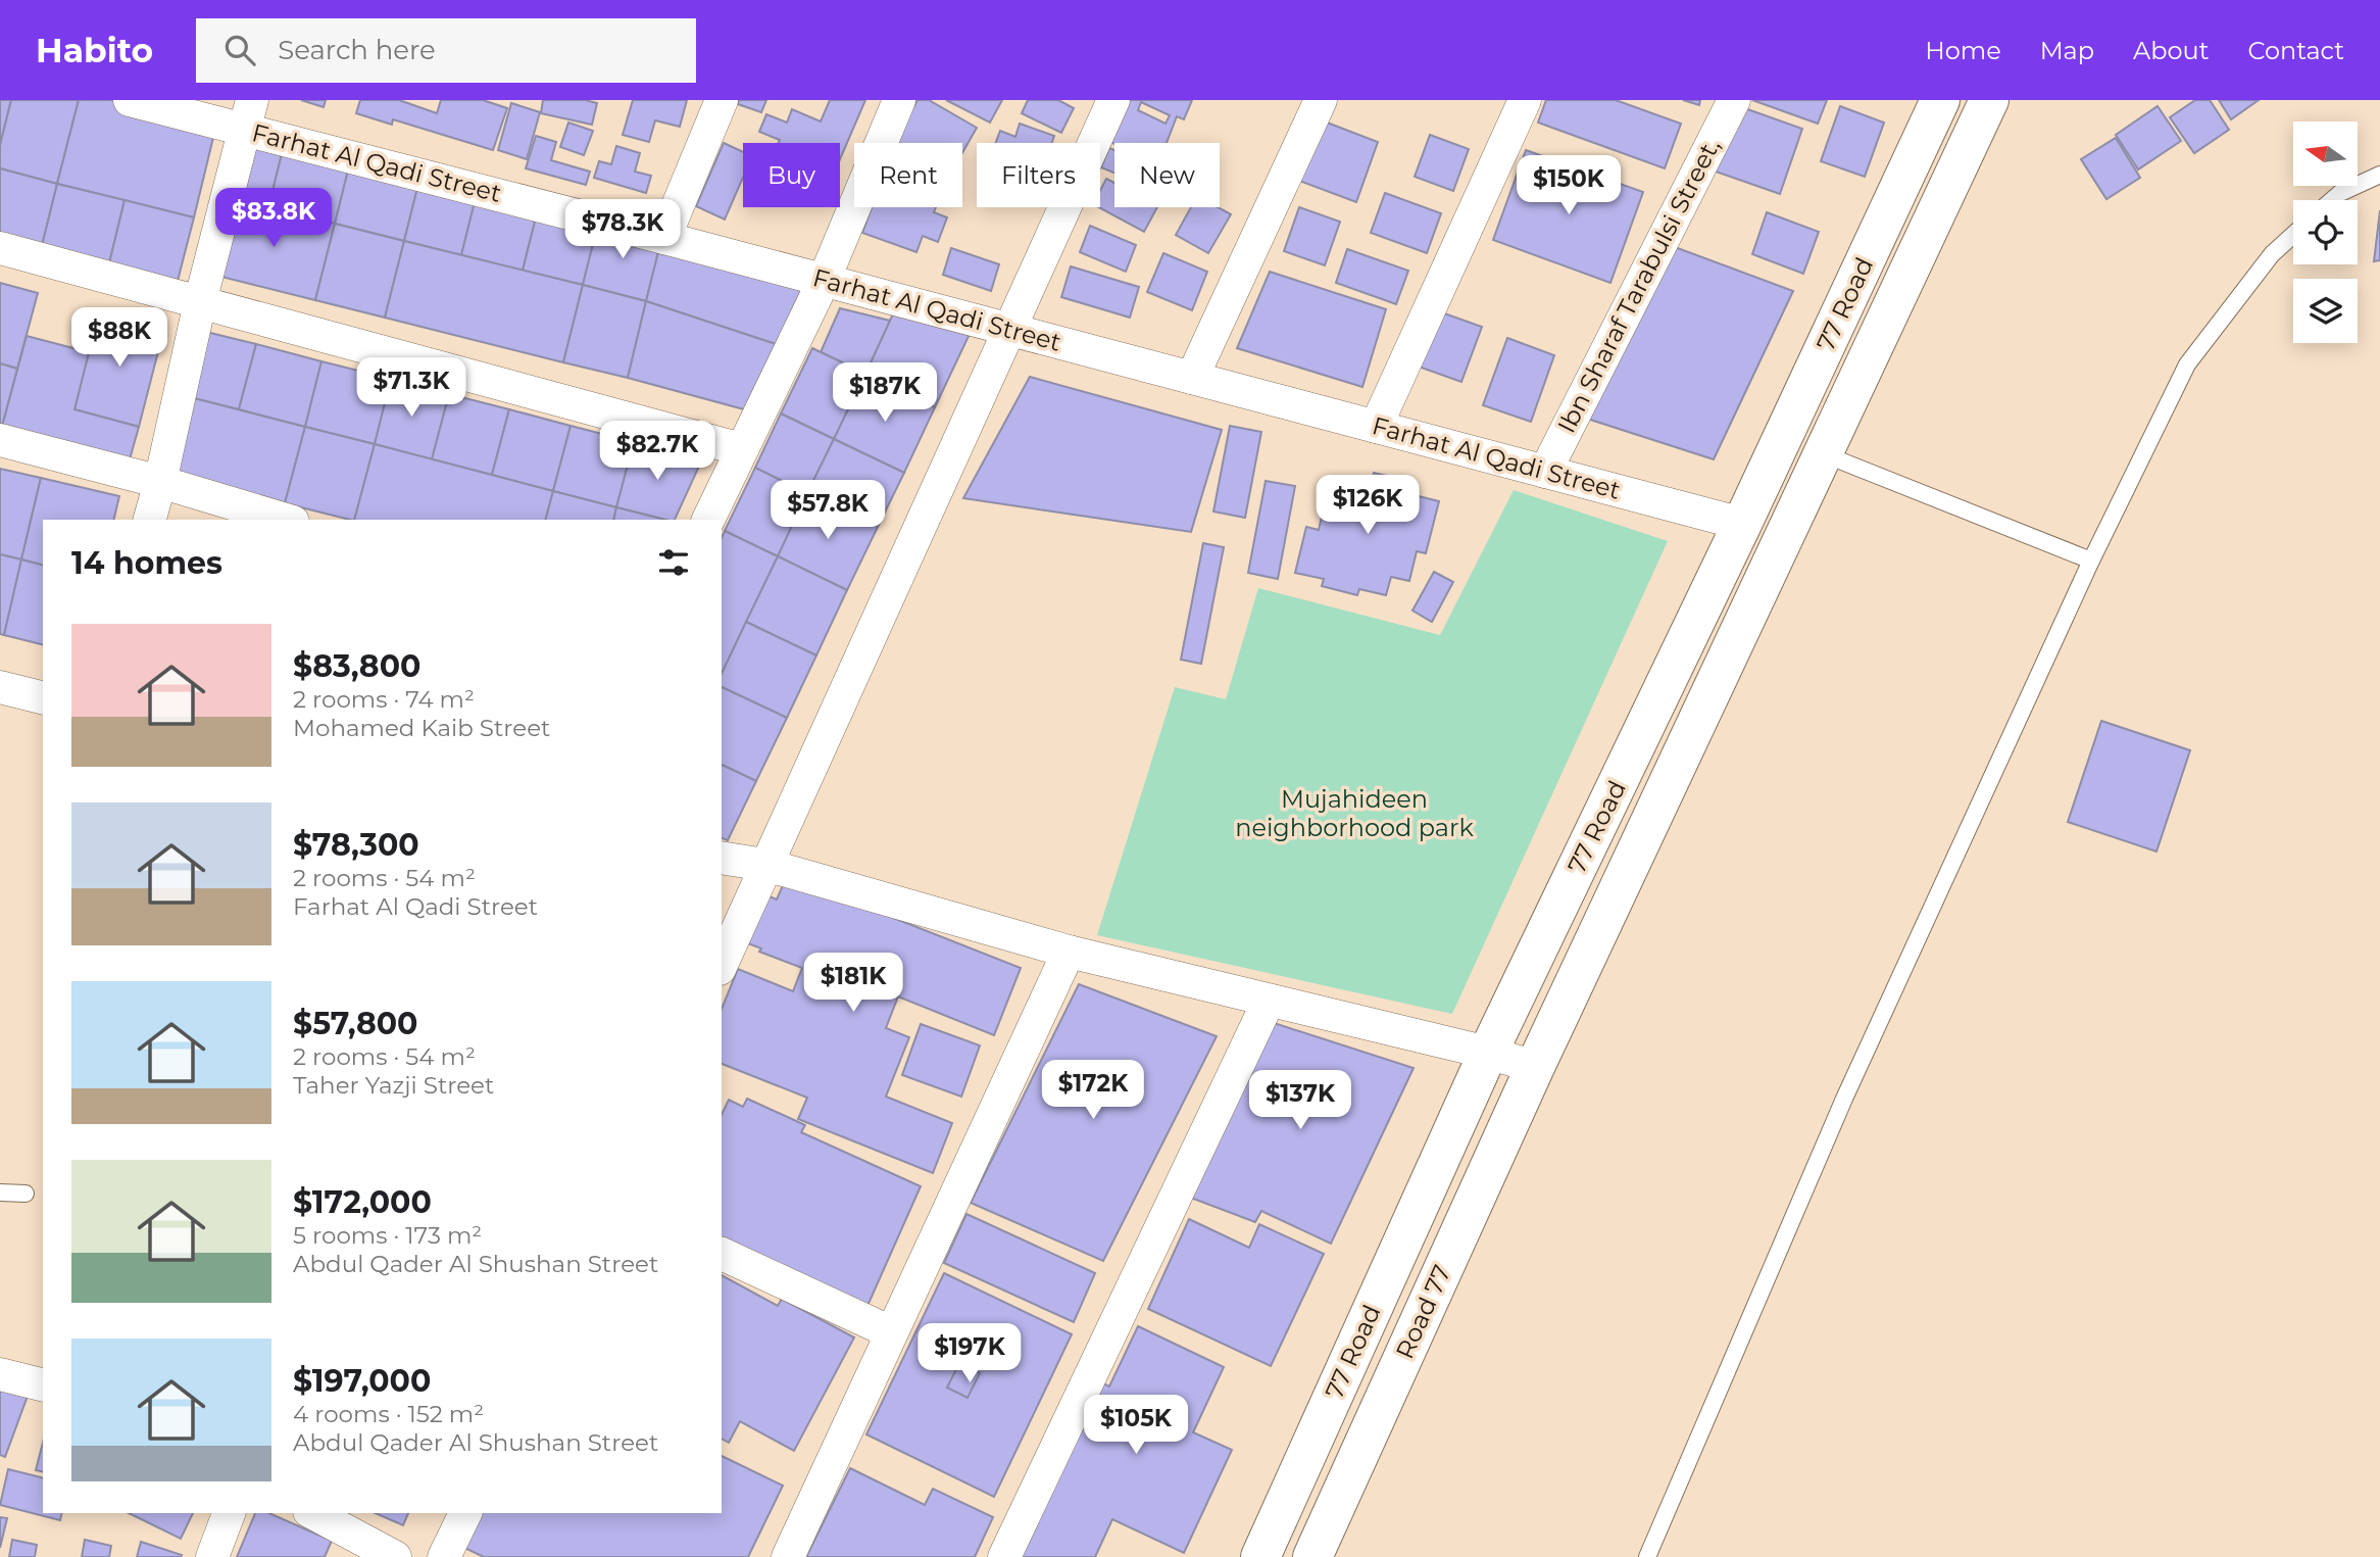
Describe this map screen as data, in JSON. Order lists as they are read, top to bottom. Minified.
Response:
{"streets":{"main road":["77 Road","Road 77"],"street":["Farhat Al Qadi Street","Ibn Sharaf Tarabulsi Street,"]},"crossings":[["Farhat Al Qadi Street","Ibn Sharaf Tarabulsi Street,"],["Farhat Al Qadi Street","77 Road"]],"parks":["Mujahideen neighborhood park"],"north":"left","page":{"header":"Habito","search":"Search here","nav":["Home","Map","About","Contact"],"chip":["Buy","Rent","Filters","New"],"price":["$150K","$83.8K","$78.3K","$88K","$71.3K","$187K","$82.7K","$126K","$57.8K","$181K","$172K","$137K","$197K","$105K"],"heading":"14 homes","list":[{"name":"$83,800","note":"2 rooms · 74 m² · Mohamed Kaib Street"},{"name":"$78,300","note":"2 rooms · 54 m² · Farhat Al Qadi Street"},{"name":"$57,800","note":"2 rooms · 54 m² · Taher Yazji Street"},{"name":"$172,000","note":"5 rooms · 173 m² · Abdul Qader Al Shushan Street"},{"name":"$197,000","note":"4 rooms · 152 m² · Abdul Qader Al Shushan Street"}]}}
